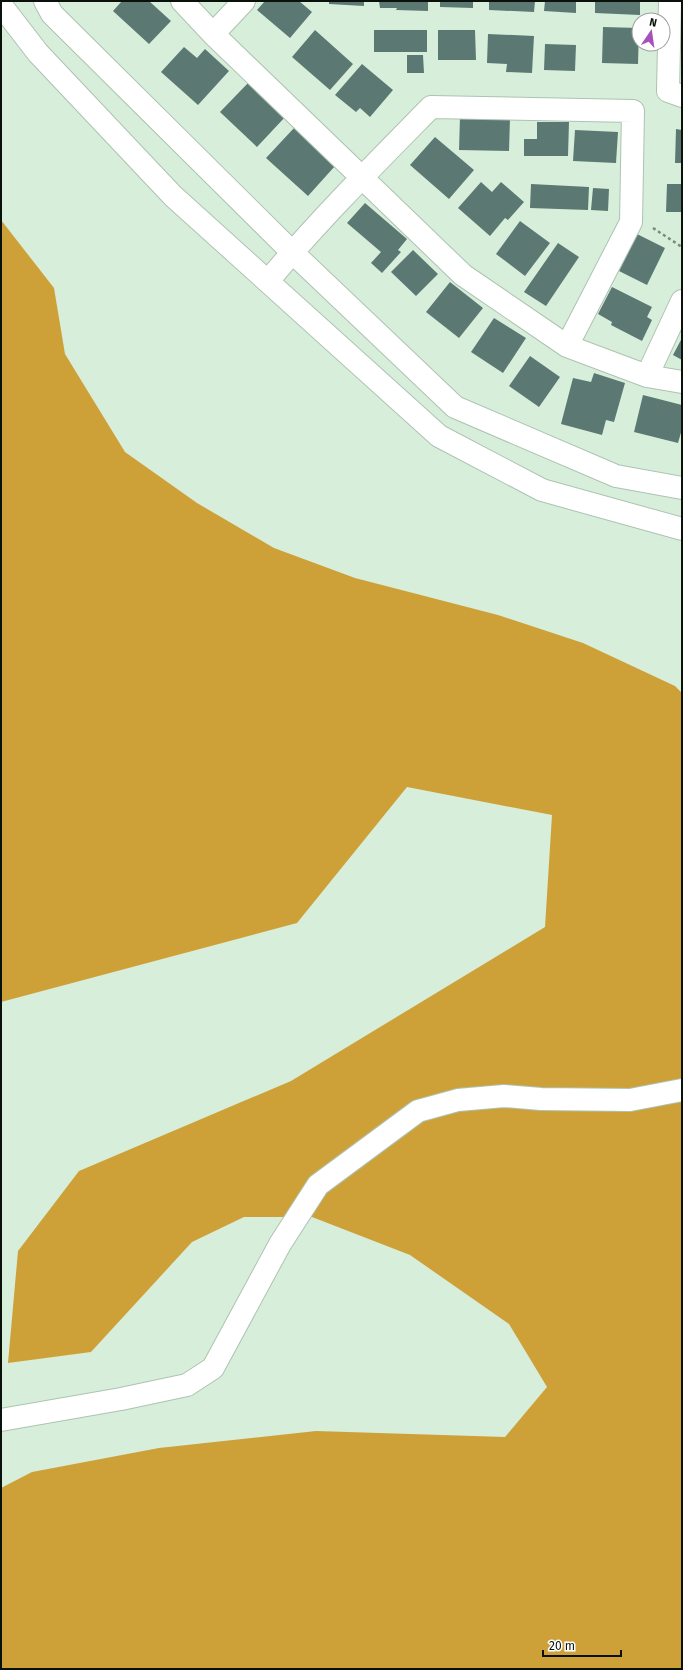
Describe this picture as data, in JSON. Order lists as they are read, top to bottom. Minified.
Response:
{"scale_bar":"20 m","north":"top"}
